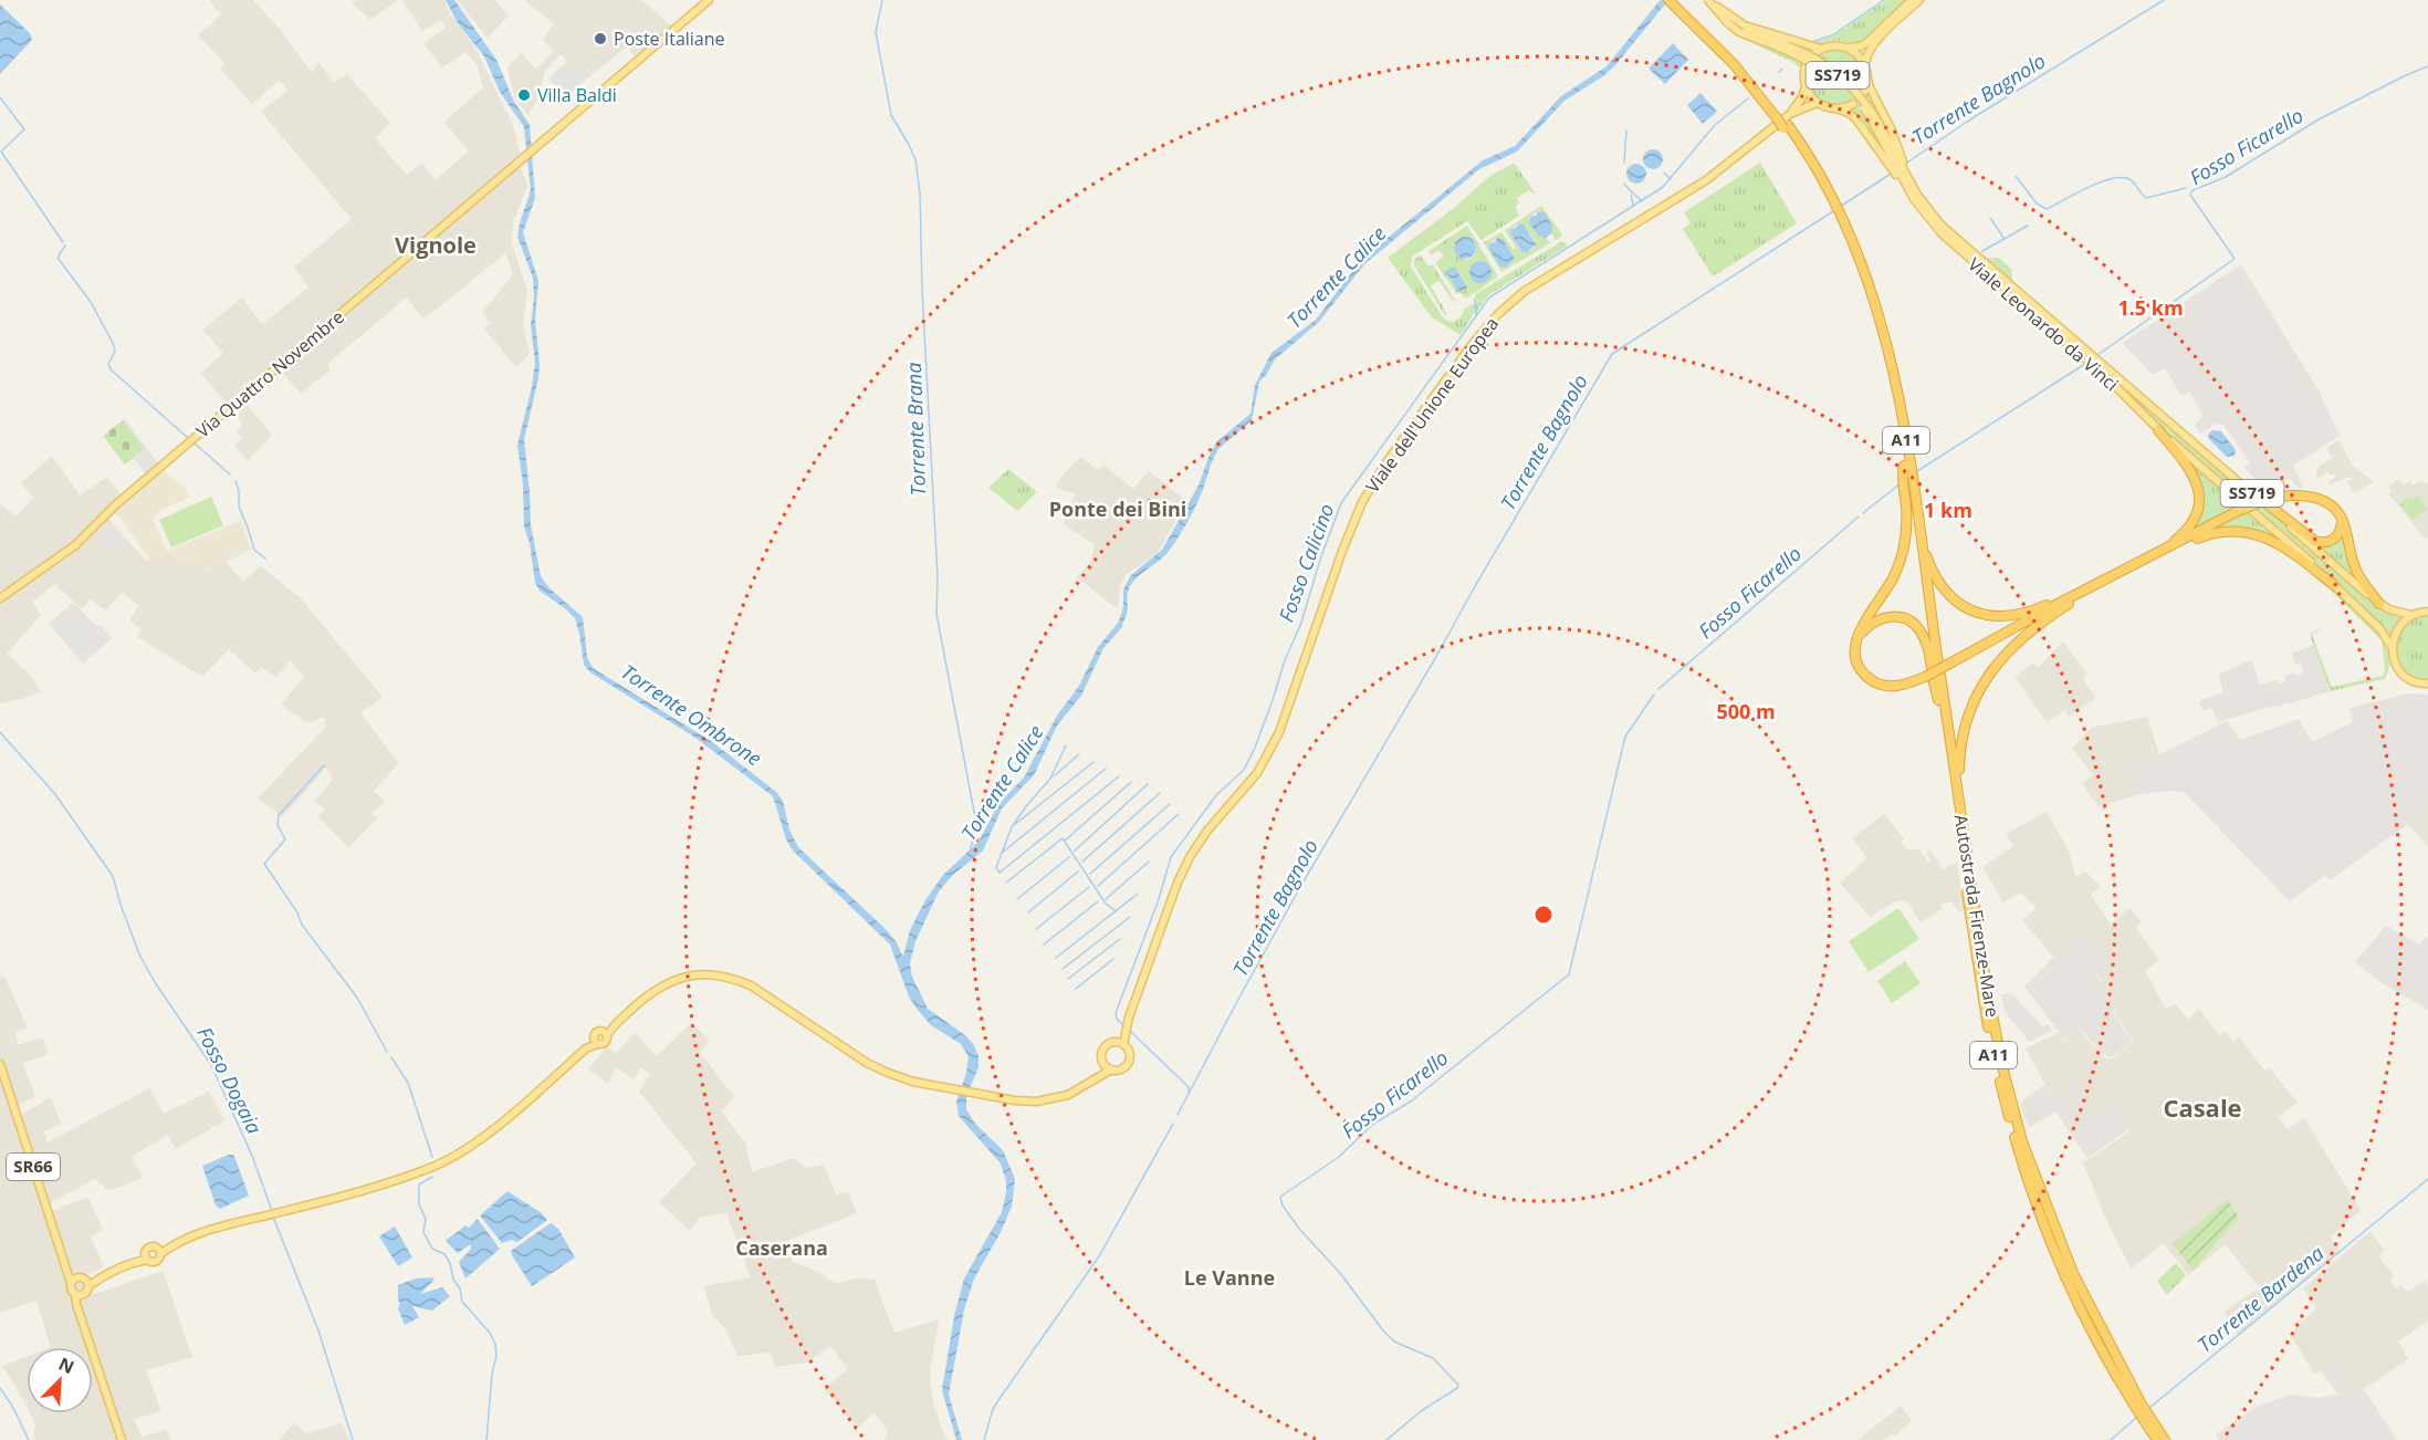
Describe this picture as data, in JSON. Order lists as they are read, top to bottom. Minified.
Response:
{"streets":{"highway":["A11","Autostrada Firenze-Mare"],"main road":["SS719","Viale Leonardo da Vinci","Via Quattro Novembre","Viale dell'Unione Europea","SR66"]},"crossings":[["SS719","Viale Leonardo da Vinci"]],"districts":["Vignole","Ponte dei Bini","Casale","Caserana","Le Vanne"],"water":["Torrente Bagnolo","Fosso Ficarello","Torrente Calice","Torrente Brana","Fosso Calicino","Torrente Ombrone","Fosso Dogaia","Torrente Bardena"],"places":["Poste Italiane","Villa Baldi"],"north":"top right","rings":["1.5 km","1 km","500 m"]}
